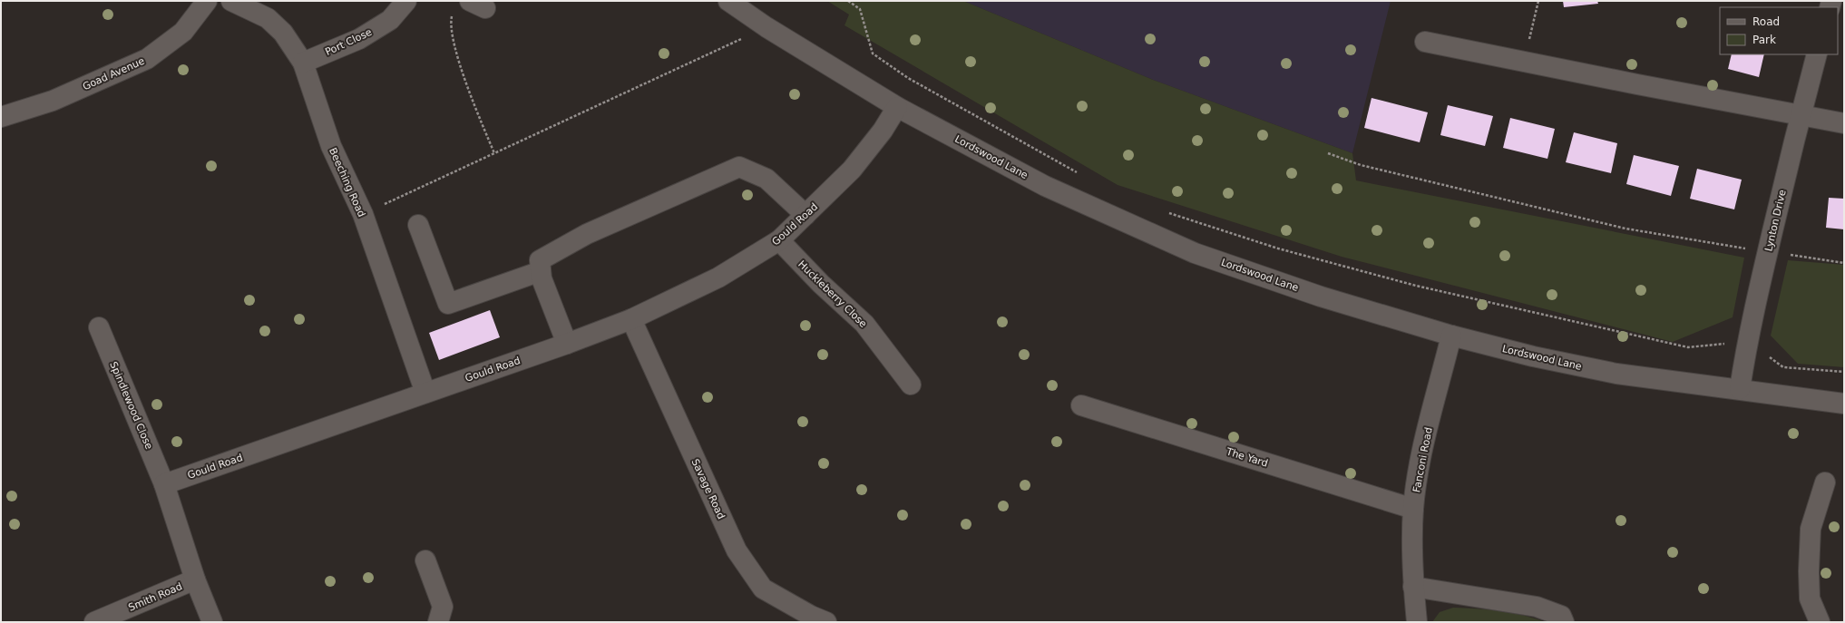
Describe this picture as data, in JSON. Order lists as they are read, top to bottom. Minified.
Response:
{"streets":{"street":["Port Close","Goad Avenue","Lordswood Lane","Beeching Road","Lynton Drive","Gould Road","Huckleberry Close","Spindlewood Close","The Yard","Fanconi Road","Savage Road","Smith Road"]},"crossings":[["Port Close","Beeching Road"],["Lordswood Lane","Lynton Drive"],["Lordswood Lane","Gould Road"],["Lordswood Lane","Fanconi Road"],["Beeching Road","Gould Road"],["Gould Road","Huckleberry Close"],["Gould Road","Spindlewood Close"],["Gould Road","Savage Road"],["The Yard","Fanconi Road"]],"legend":["Road","Park"]}
